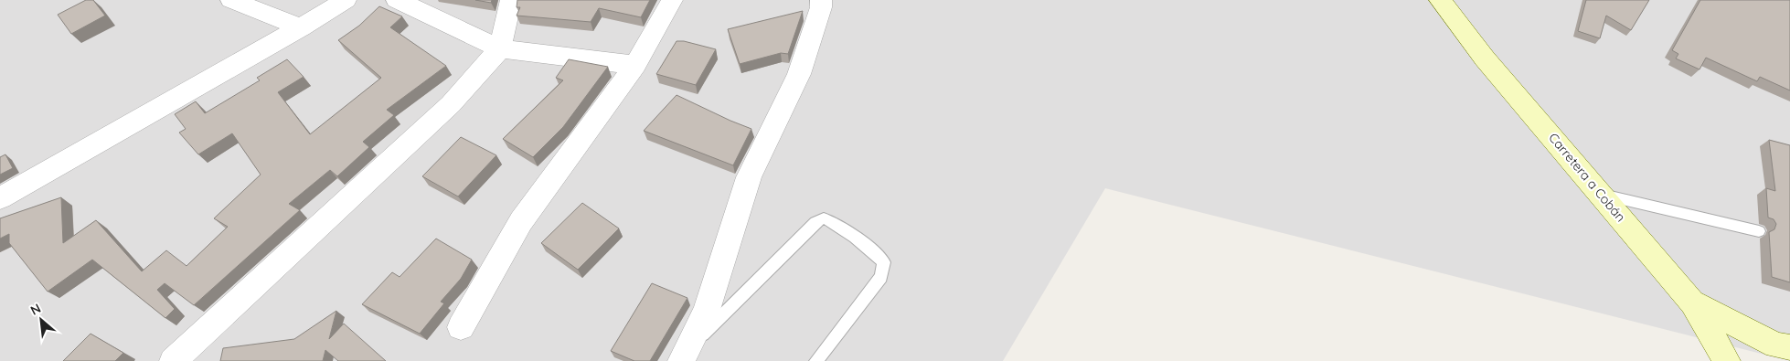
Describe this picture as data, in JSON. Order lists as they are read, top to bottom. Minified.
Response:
{"streets":{"street":["Carretera a Cobán"]},"north":"top left"}
